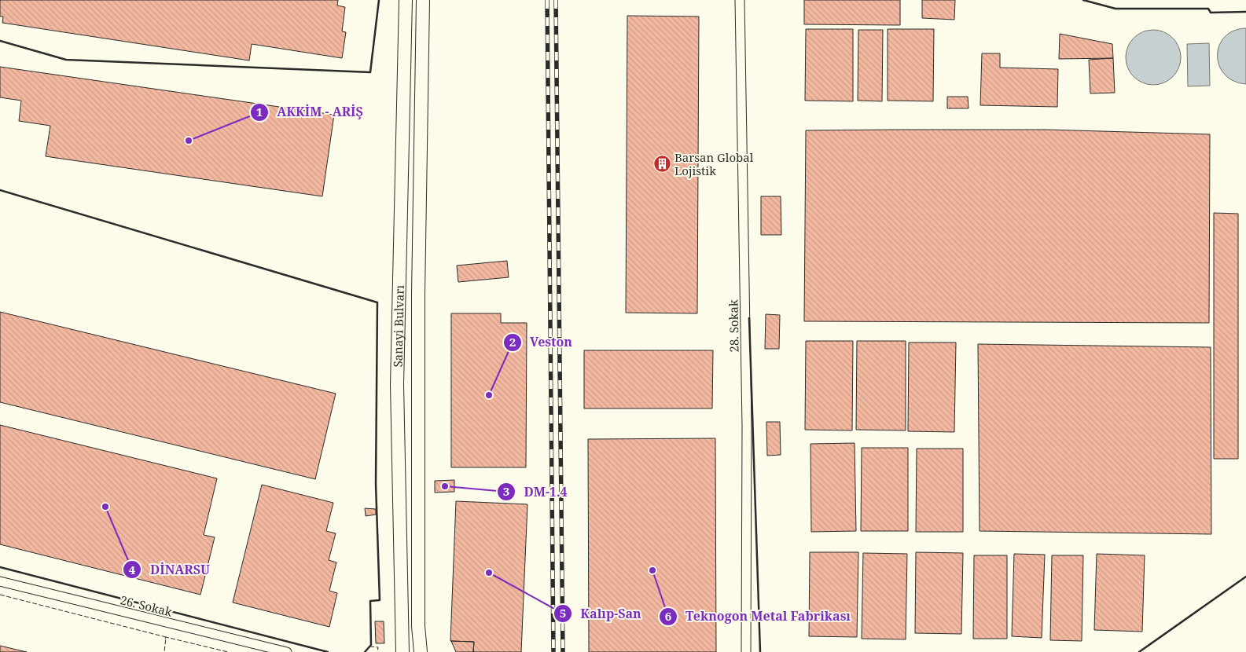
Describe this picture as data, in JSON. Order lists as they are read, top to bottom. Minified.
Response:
{"streets":{"main road":["Sanayi Bulvarı"],"street":["28. Sokak","26. Sokak"]},"places":{"other":["AKKİM - ARİŞ","Veston","DM-1.4","DİNARSU","Teknogon Metal Fabrikası","Kalıp-San"],"building":["Barsan Global Lojistik"]}}
